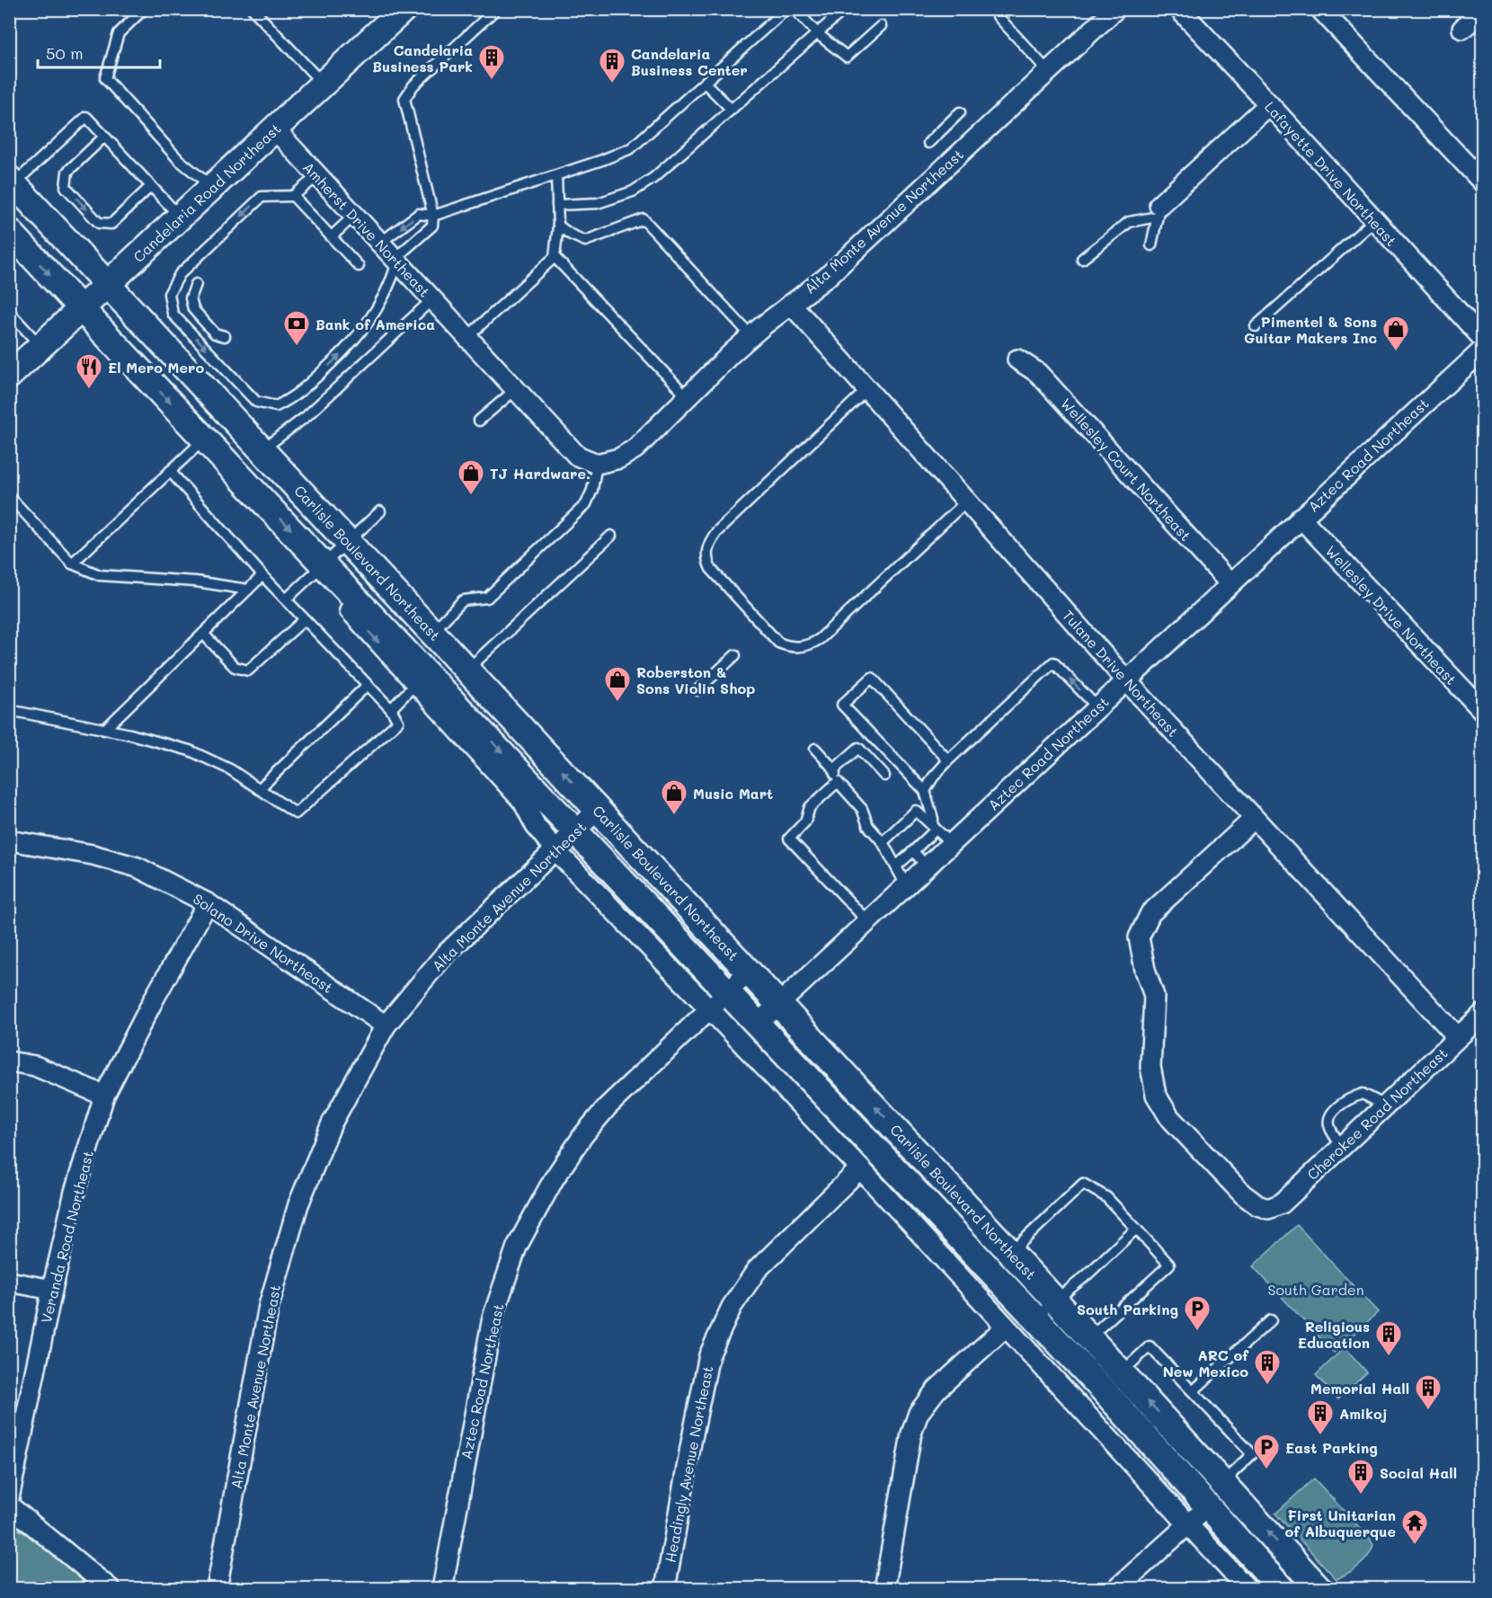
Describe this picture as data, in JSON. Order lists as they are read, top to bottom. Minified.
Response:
{"streets":{"main road":["Candelaria Road Northeast","Carlisle Boulevard Northeast"],"street":["Lafayette Drive Northeast","Alta Monte Avenue Northeast","Amherst Drive Northeast","Aztec Road Northeast","Wellesley Court Northeast","Wellesley Drive Northeast","Tulane Drive Northeast","Solano Drive Northeast","Cherokee Road Northeast","Veranda Road Northeast","Headingly Avenue Northeast"]},"crossings":[["Candelaria Road Northeast","Amherst Drive Northeast"],["Candelaria Road Northeast","Carlisle Boulevard Northeast"],["Alta Monte Avenue Northeast","Amherst Drive Northeast"],["Alta Monte Avenue Northeast","Carlisle Boulevard Northeast"],["Alta Monte Avenue Northeast","Tulane Drive Northeast"],["Alta Monte Avenue Northeast","Solano Drive Northeast"],["Aztec Road Northeast","Wellesley Court Northeast"],["Aztec Road Northeast","Carlisle Boulevard Northeast"],["Aztec Road Northeast","Wellesley Drive Northeast"],["Aztec Road Northeast","Tulane Drive Northeast"],["Tulane Drive Northeast","Cherokee Road Northeast"],["Solano Drive Northeast","Veranda Road Northeast"]],"parks":["South Garden"],"places":{"building":["Candelaria Business Park","Candelaria Business Center","Religious Education","ARC of New Mexico","Memorial Hall","Amikoj","Social Hall"],"bank":["Bank of America"],"shop":["Pimentel & Sons Guitar Makers Inc","TJ Hardware.","Roberston & Sons Violin Shop","Music Mart"],"restaurant":["El Mero Mero"],"parking":["South Parking","East Parking"],"temple":["First Unitarian of Albuquerque"]},"scale_bar":"50 m"}
